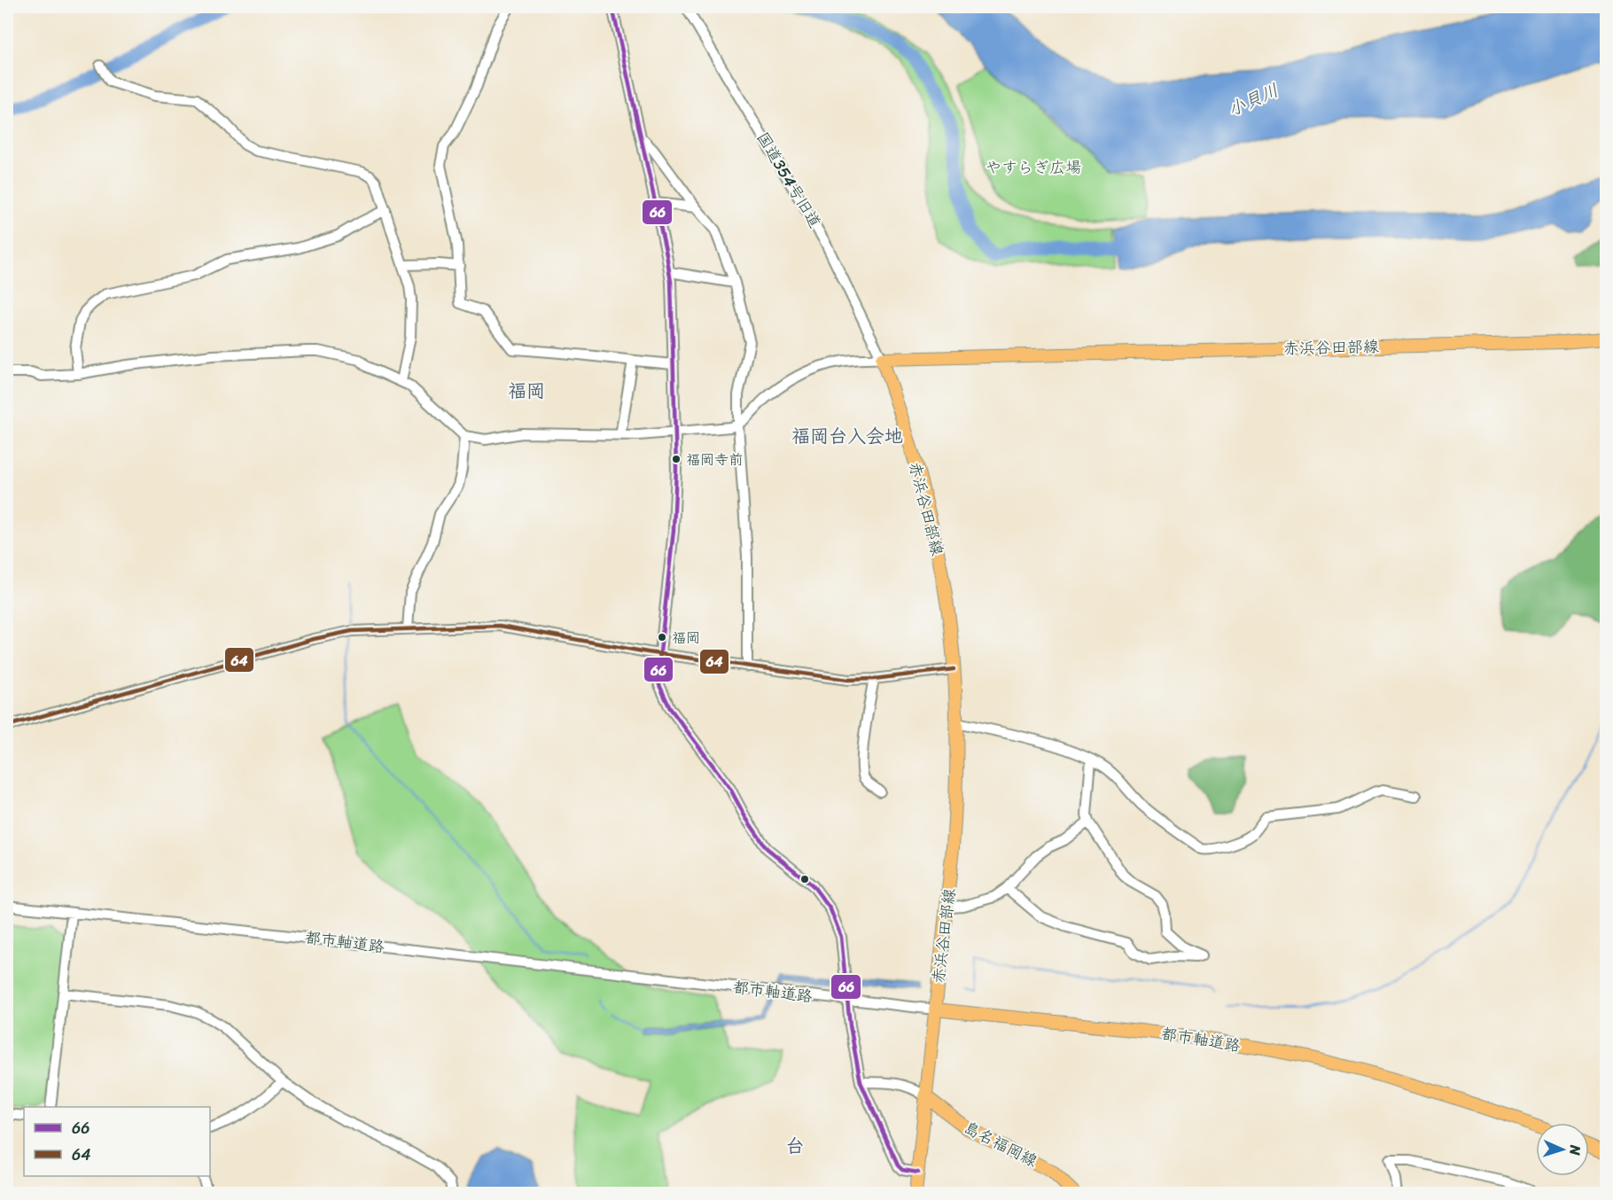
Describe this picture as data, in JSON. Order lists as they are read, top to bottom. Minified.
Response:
{"streets":{"main road":["赤浜谷田部線","都市軸道路","島名福岡線"],"street":["国道354号旧道"]},"crossings":[["国道354号旧道","赤浜谷田部線"],["赤浜谷田部線","都市軸道路"],["赤浜谷田部線","島名福岡線"]],"districts":["福岡","福岡台入会地","台"],"water":["小貝川"],"parks":["やすらぎ広場"],"places":["福岡寺前","福岡"],"lines":["transit line 66","transit line 64"],"legend":["66","64"],"north":"right"}
